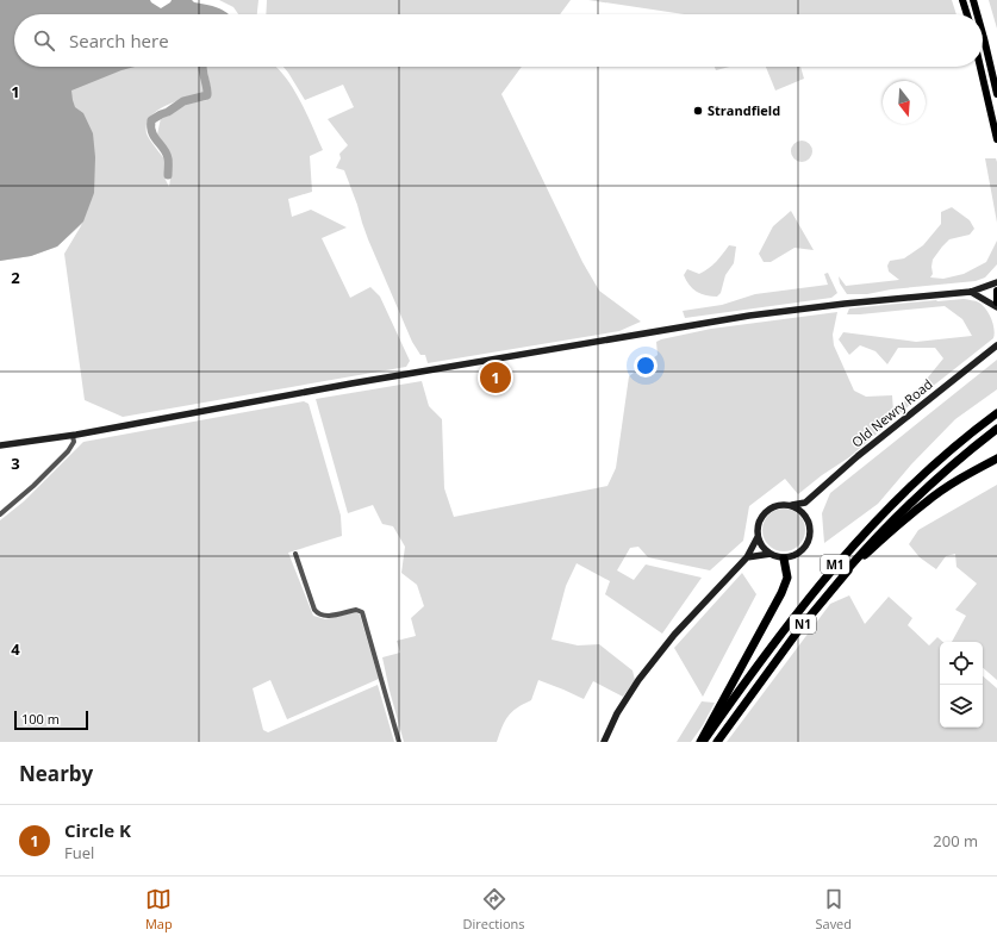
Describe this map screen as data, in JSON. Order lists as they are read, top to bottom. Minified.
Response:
{"streets":{"highway":["M1","N1"],"main road":["Old Newry Road"]},"crossings":[["M1","N1"]],"places":["Strandfield"],"scale_bar":"100 m","north":"bottom","page":{"search":"Search here","pins":"1","scale":"100 m","heading":"Nearby","list":[{"mark":"1","name":"Circle K","note":"Fuel","value":"200 m"}],"nav":["Map","Directions","Saved"]},"grid":{"rows":["1","2","3","4"]}}
